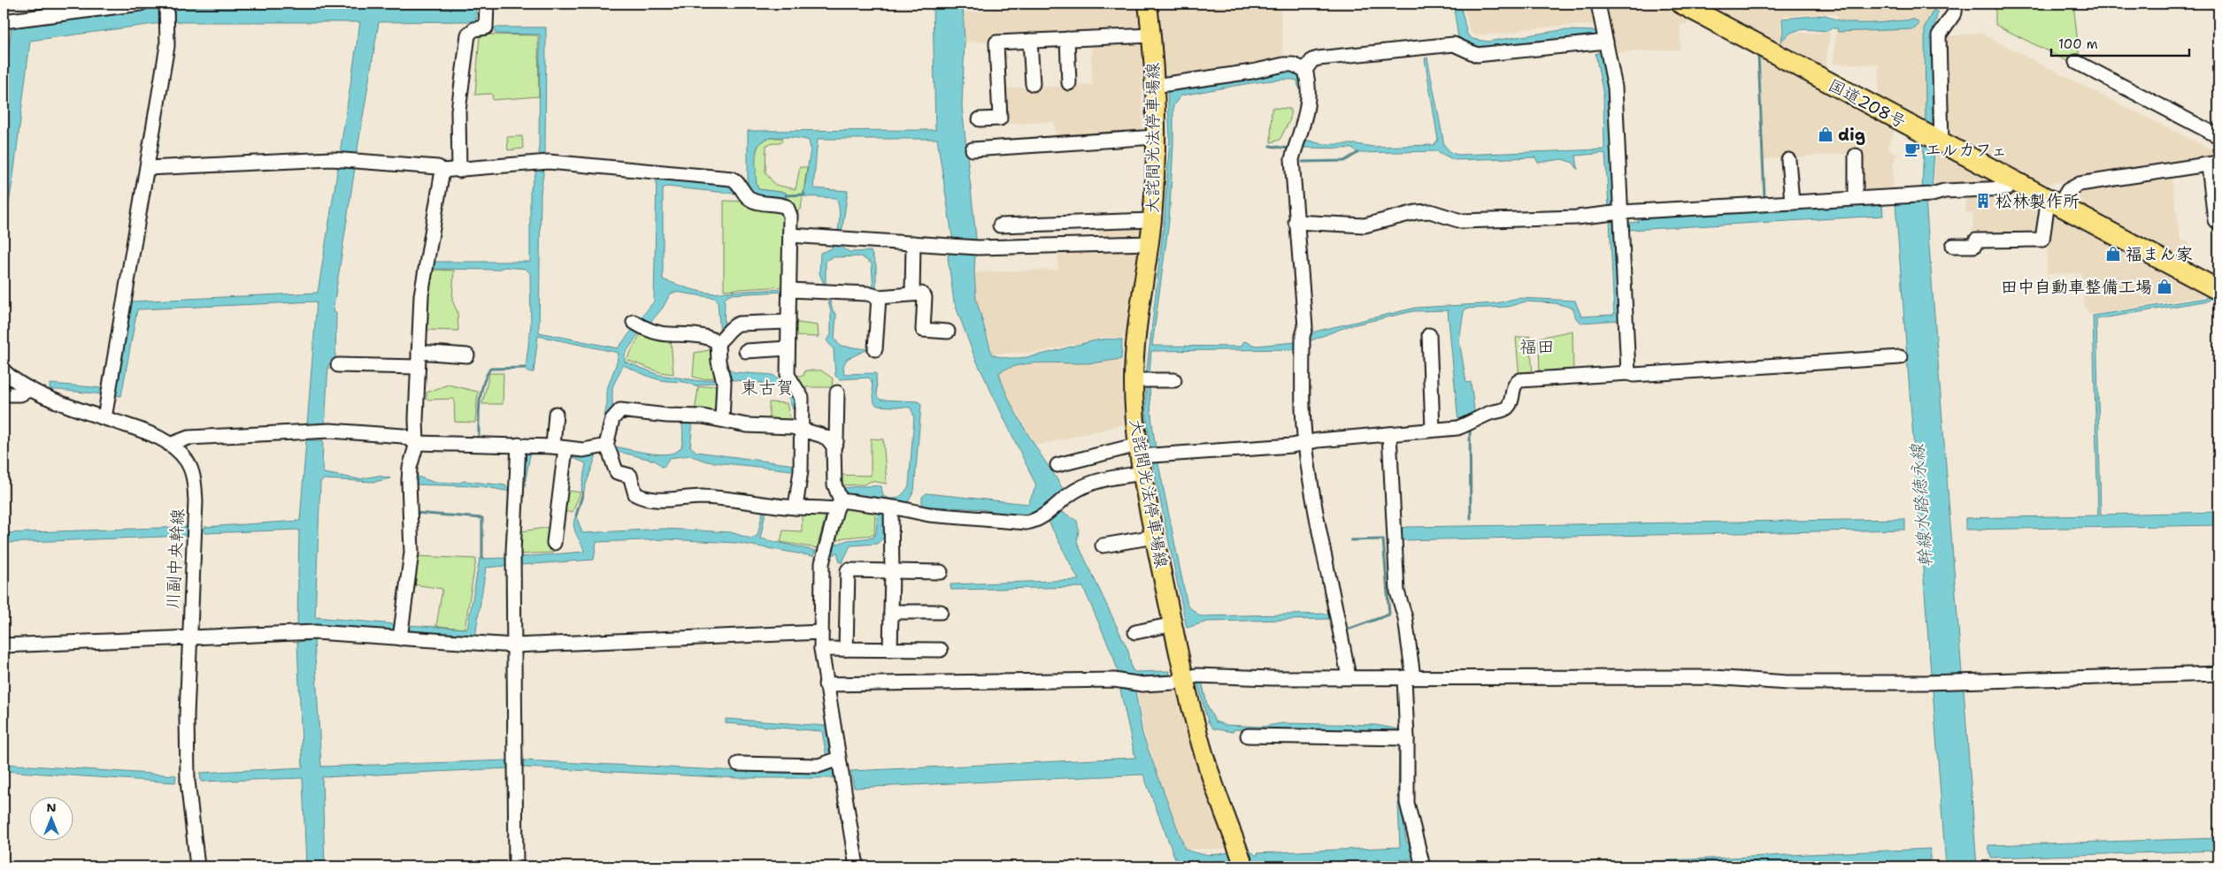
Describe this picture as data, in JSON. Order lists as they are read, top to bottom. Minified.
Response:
{"streets":{"highway":["国道208号"],"main road":["大詫間光法停車場線"],"street":["川副中央幹線"]},"districts":["福田","東古賀"],"water":["幹線水路徳永線"],"places":{"shop":["dig","福まん家","田中自動車整備工場"],"cafe":["エルカフェ"],"building":["松林製作所"]},"scale_bar":"100 m","north":"top"}
